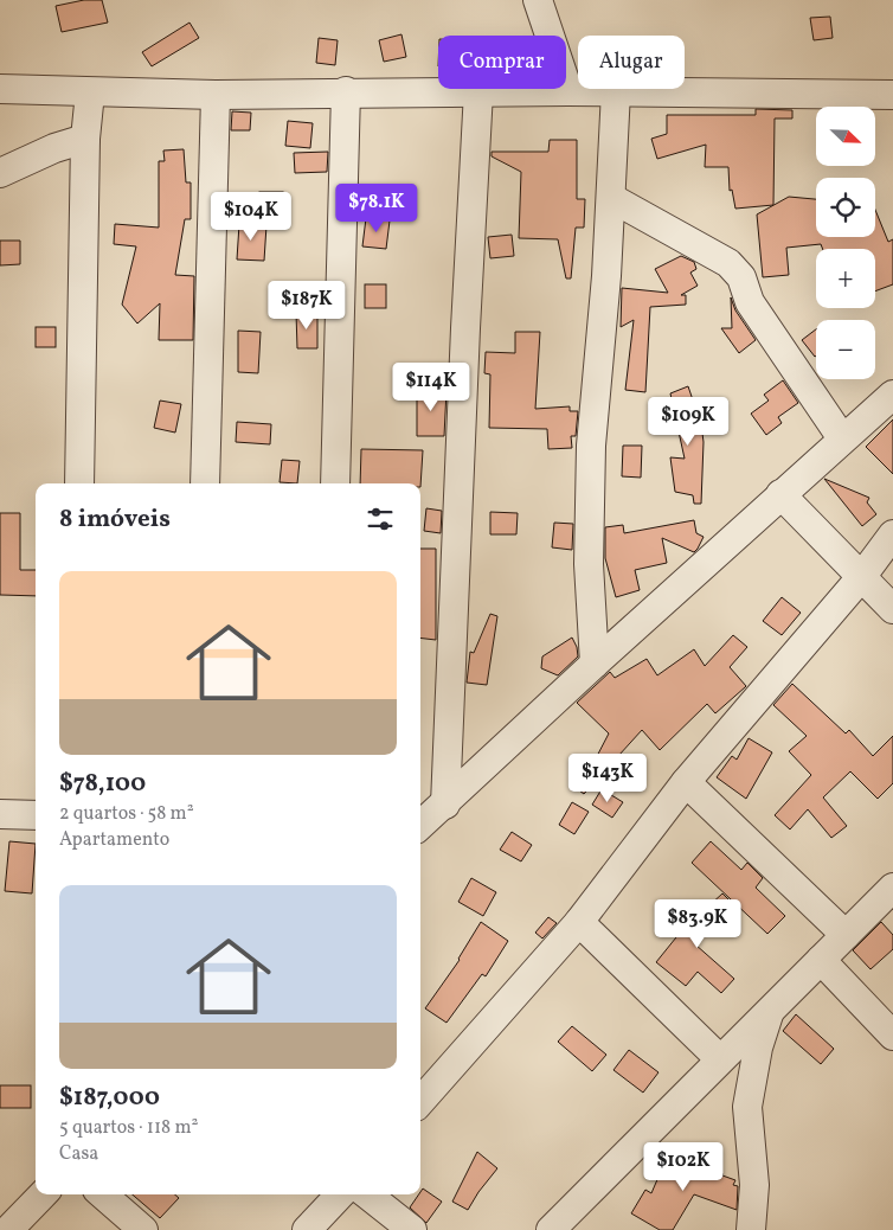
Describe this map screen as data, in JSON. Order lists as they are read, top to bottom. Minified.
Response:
{"north":"bottom right","page":{"chip":["Comprar","Alugar"],"map_buttons":["+","−"],"price":["$78.1K","$104K","$187K","$114K","$109K","$143K","$83.9K","$102K"],"heading":"8 imóveis","list":[{"name":"$78,100","note":"2 quartos · 58 m² · Apartamento"},{"name":"$187,000","note":"5 quartos · 118 m² · Casa"}]}}
